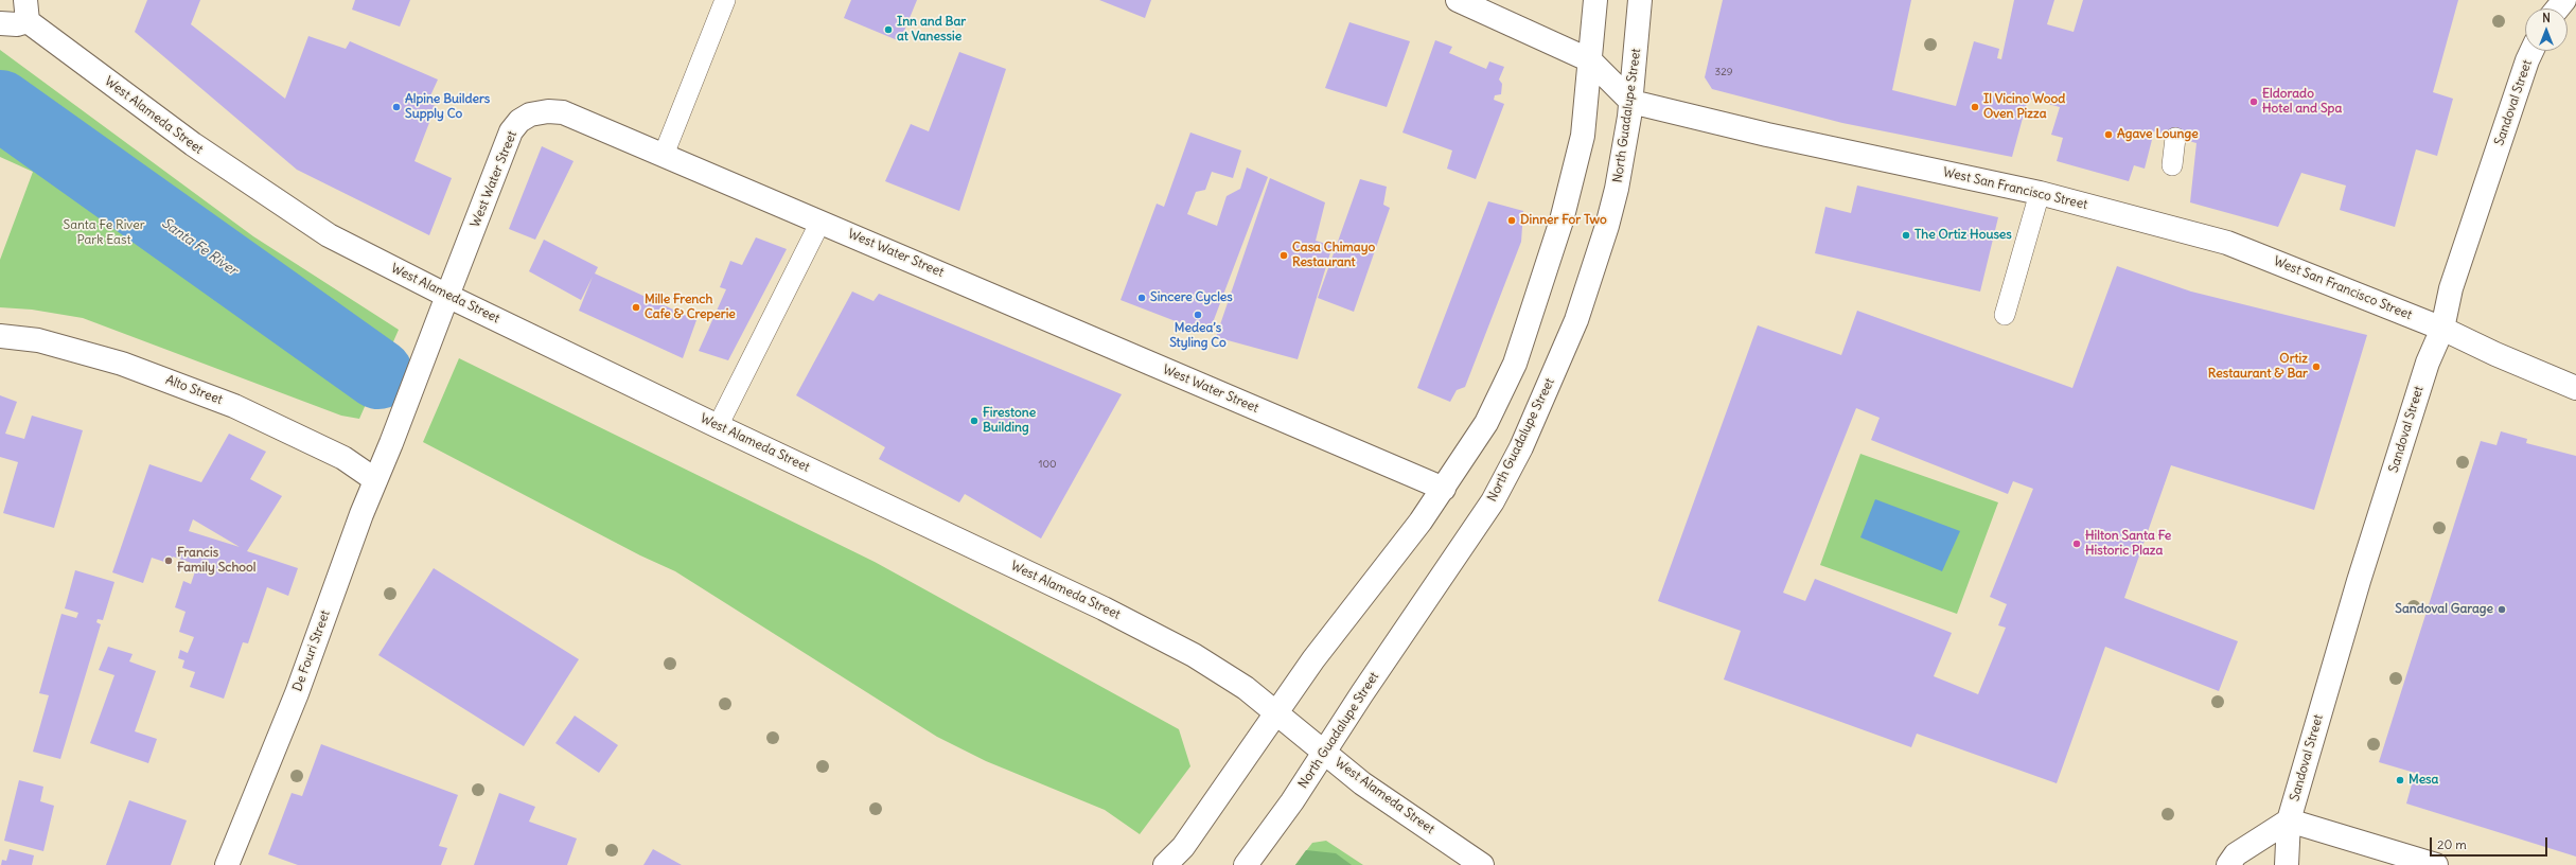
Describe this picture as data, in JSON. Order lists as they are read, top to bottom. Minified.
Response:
{"streets":{"street":["Sandoval Street","West Alameda Street","North Guadalupe Street","West Water Street","West San Francisco Street","Alto Street","De Fouri Street"]},"crossings":[["Sandoval Street","West San Francisco Street"],["West Alameda Street","North Guadalupe Street"],["West Alameda Street","West Water Street"],["West Alameda Street","De Fouri Street"],["North Guadalupe Street","West San Francisco Street"],["West Water Street","De Fouri Street"],["Alto Street","De Fouri Street"]],"water":["Santa Fe River"],"parks":["Santa Fe River Park East"],"places":["Inn and Bar at Vanessie","Eldorado Hotel and Spa","Alpine Builders Supply Co","Il Vicino Wood Oven Pizza","Agave Lounge","Dinner For Two","The Ortiz Houses","Casa Chimayo Restaurant","Sincere Cycles","Mille French Cafe & Creperie","Medea’s Styling Co","Ortiz Restaurant & Bar","Firestone Building","Hilton Santa Fe Historic Plaza","Francis Family School","Sandoval Garage","Mesa"],"house_numbers":["329","100"],"scale_bar":"20 m","north":"top"}
